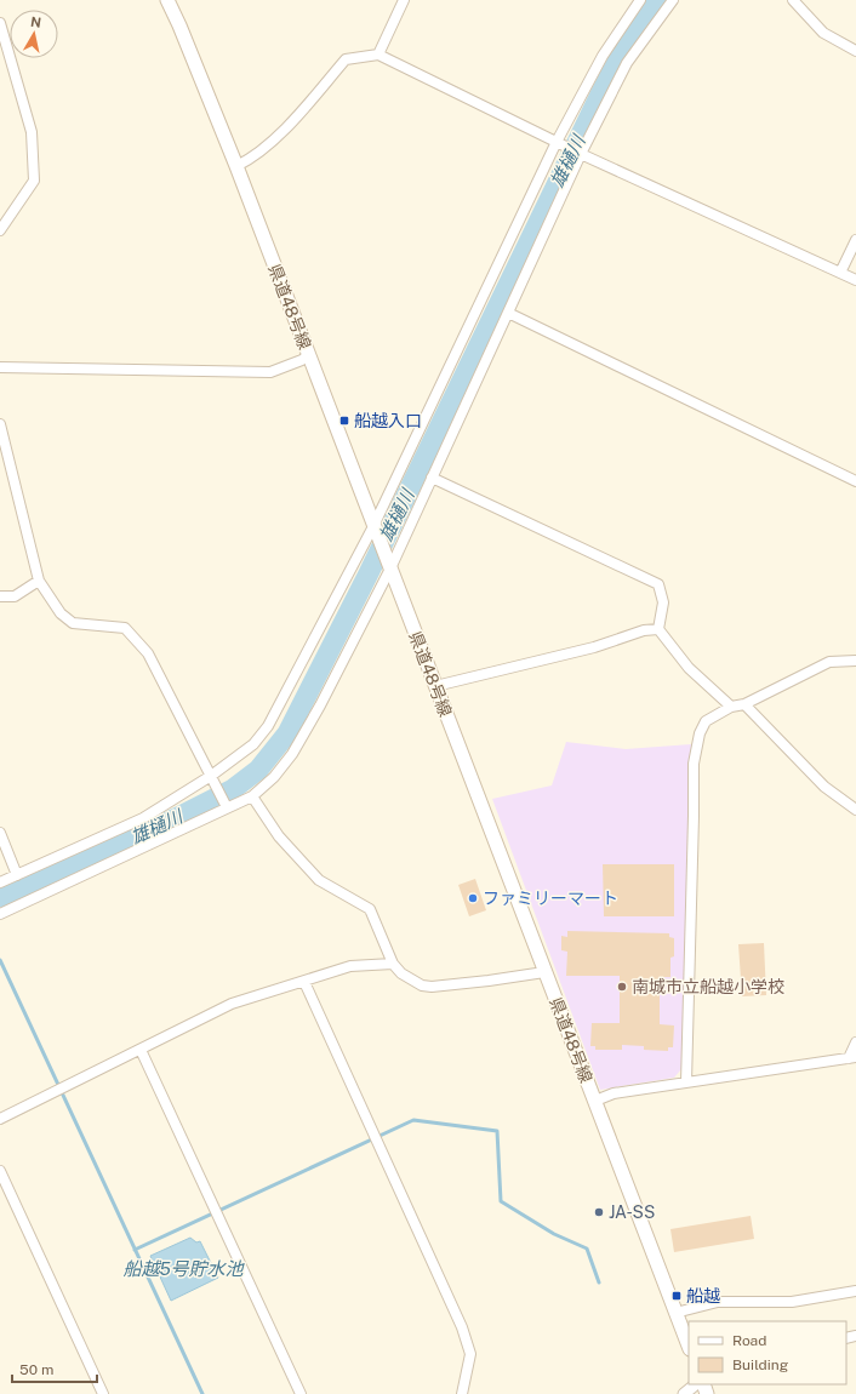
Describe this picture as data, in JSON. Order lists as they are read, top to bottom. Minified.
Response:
{"streets":{"main road":["県道48号線"]},"water":["雄樋川","船越5号貯水池"],"places":{"transit":["船越入口","船越"],"other":["ファミリーマート","南城市立船越小学校","JA-SS"]},"legend":["Road","Building"],"scale_bar":"50 m","north":"top"}
